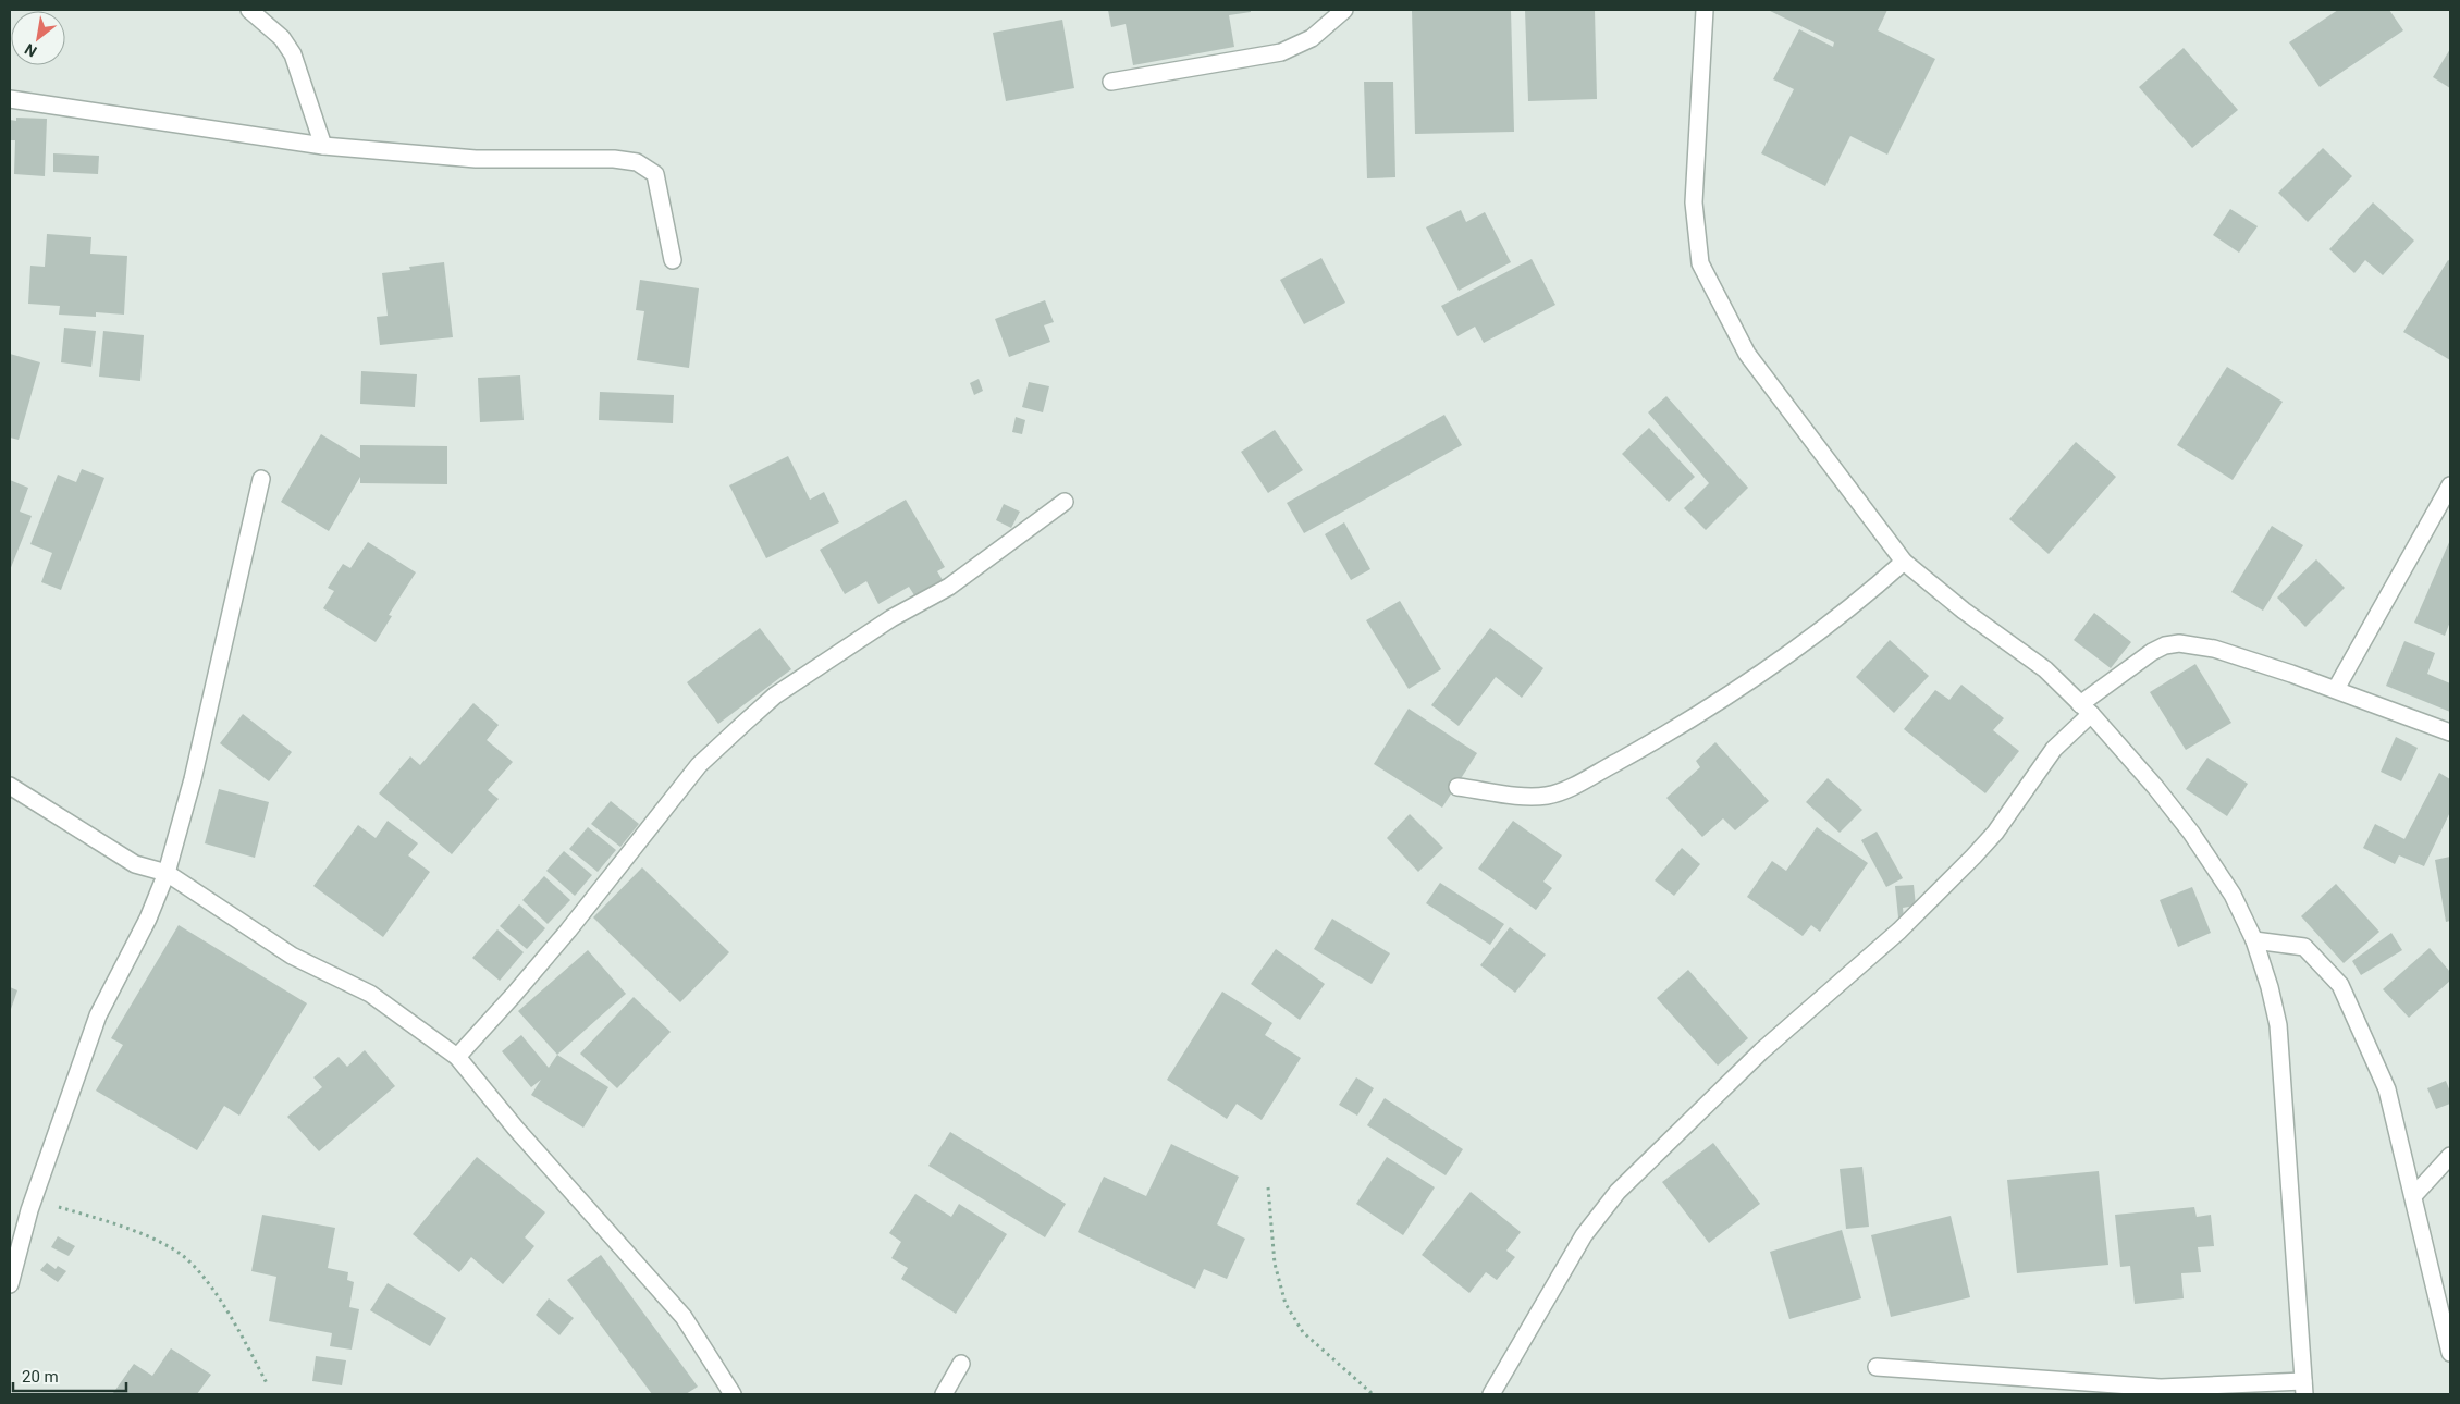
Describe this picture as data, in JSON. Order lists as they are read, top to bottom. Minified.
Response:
{"scale_bar":"20 m","north":"bottom left"}
